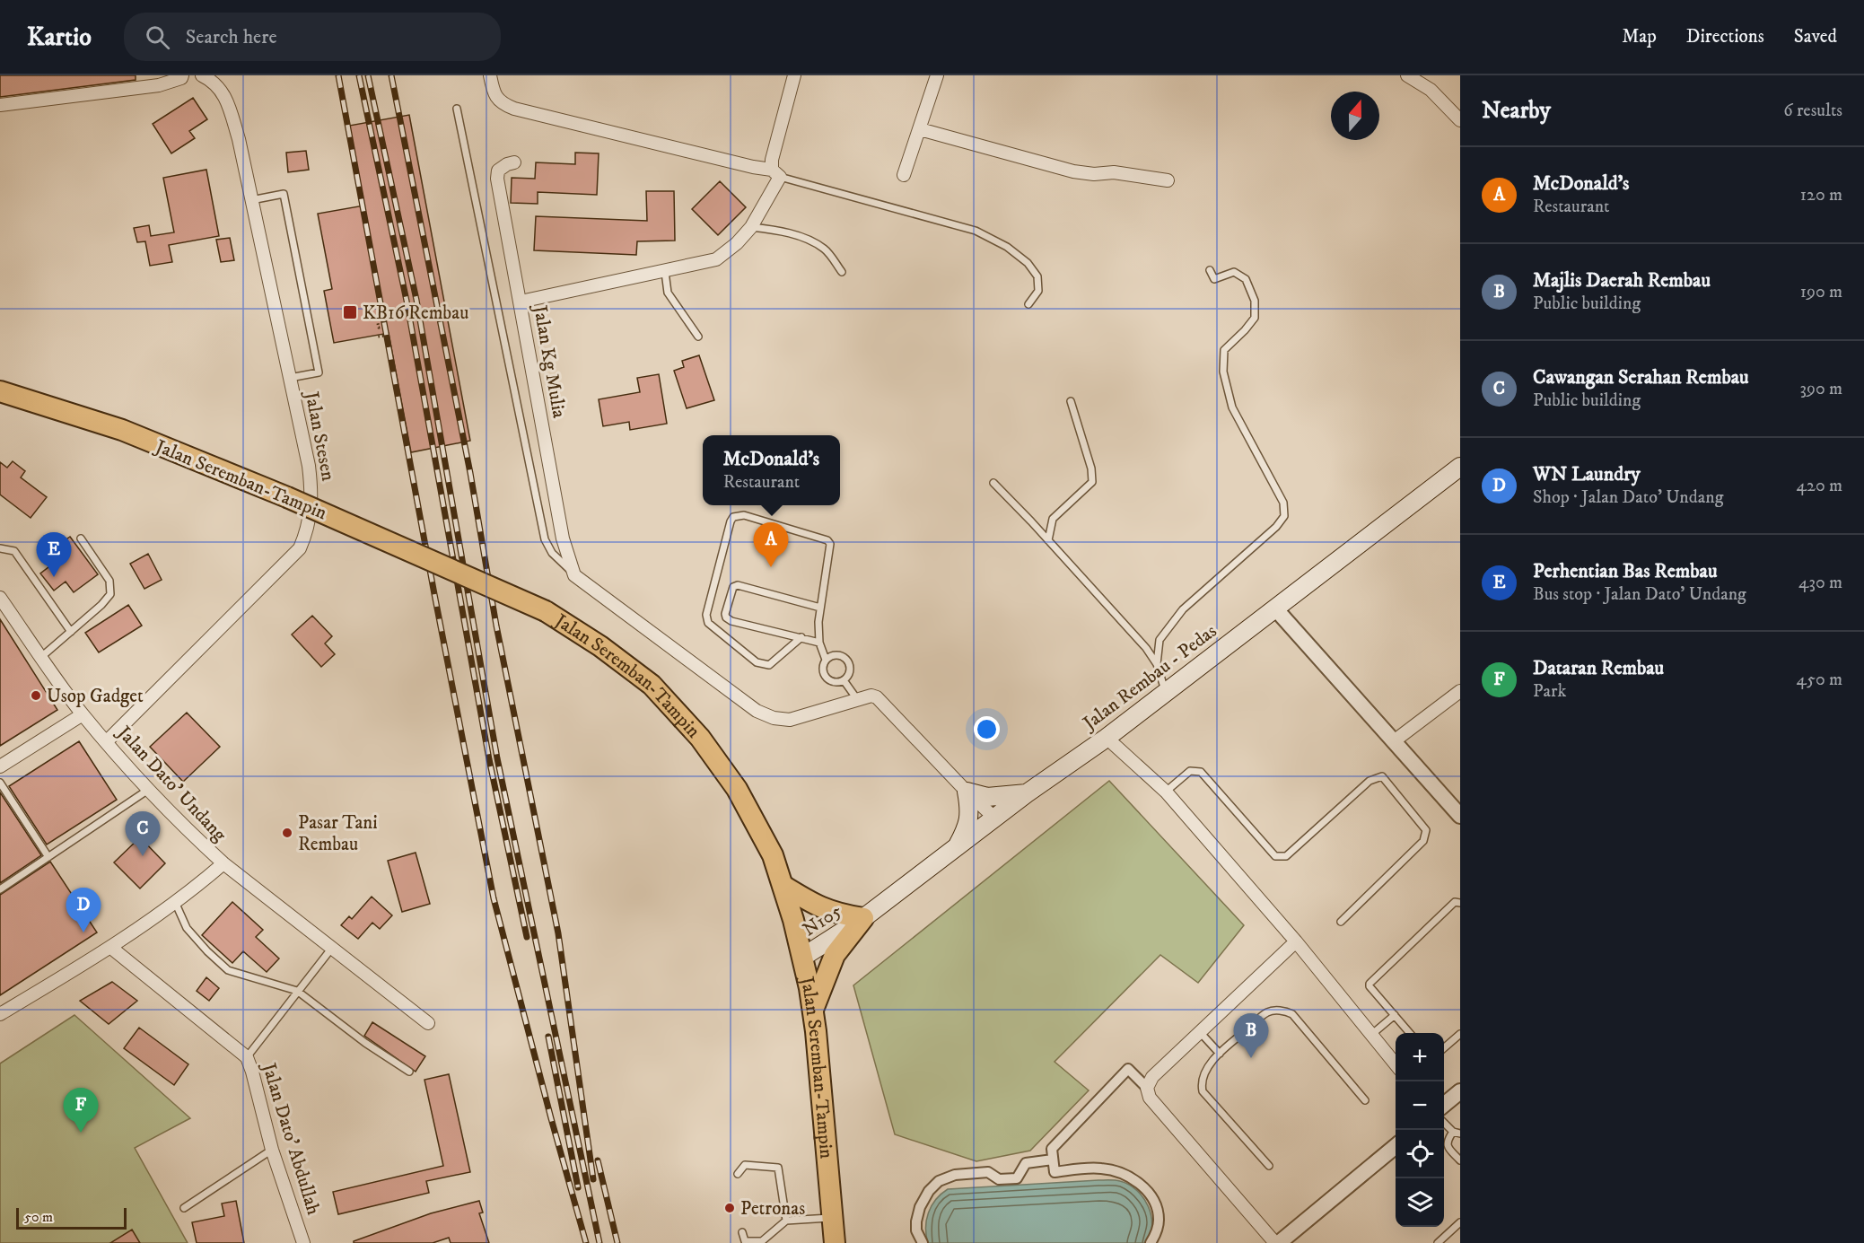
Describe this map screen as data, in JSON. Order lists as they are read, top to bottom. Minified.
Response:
{"streets":{"highway":["Jalan Seremban-Tampin"],"main road":["Jalan Rembau - Pedas","N105"],"street":["Jalan Kg Mulia","Jalan Stesen","Jalan Dato’ Undang","Jalan Dato’ Abdullah"]},"crossings":[["Jalan Stesen","Jalan Dato’ Undang"],["Jalan Seremban-Tampin","N105"],["Jalan Rembau - Pedas","N105"],["Jalan Dato’ Undang","Jalan Dato’ Abdullah"]],"places":{"transit":["KB16 Rembau"],"other":["Usop Gadget","Pasar Tani Rembau","Petronas"]},"scale_bar":"50 m","north":"top","page":{"header":"Kartio","search":"Search here","nav":["Map","Directions","Saved"],"heading":["Nearby","6 results"],"list":[{"mark":"A","name":"McDonald's","note":"Restaurant","value":"120 m"},{"mark":"B","name":"Majlis Daerah Rembau","note":"Public building","value":"190 m"},{"mark":"C","name":"Cawangan Serahan Rembau","note":"Public building","value":"390 m"},{"mark":"D","name":"WN Laundry","note":"Shop · Jalan Dato’ Undang","value":"420 m"},{"mark":"E","name":"Perhentian Bas Rembau","note":"Bus stop · Jalan Dato’ Undang","value":"430 m"},{"mark":"F","name":"Dataran Rembau","note":"Park","value":"450 m"}],"popup":["McDonald's","Restaurant"],"pins":["A","E","C","D","B","F"],"map_buttons":["+","−"],"scale":"50 m"}}
